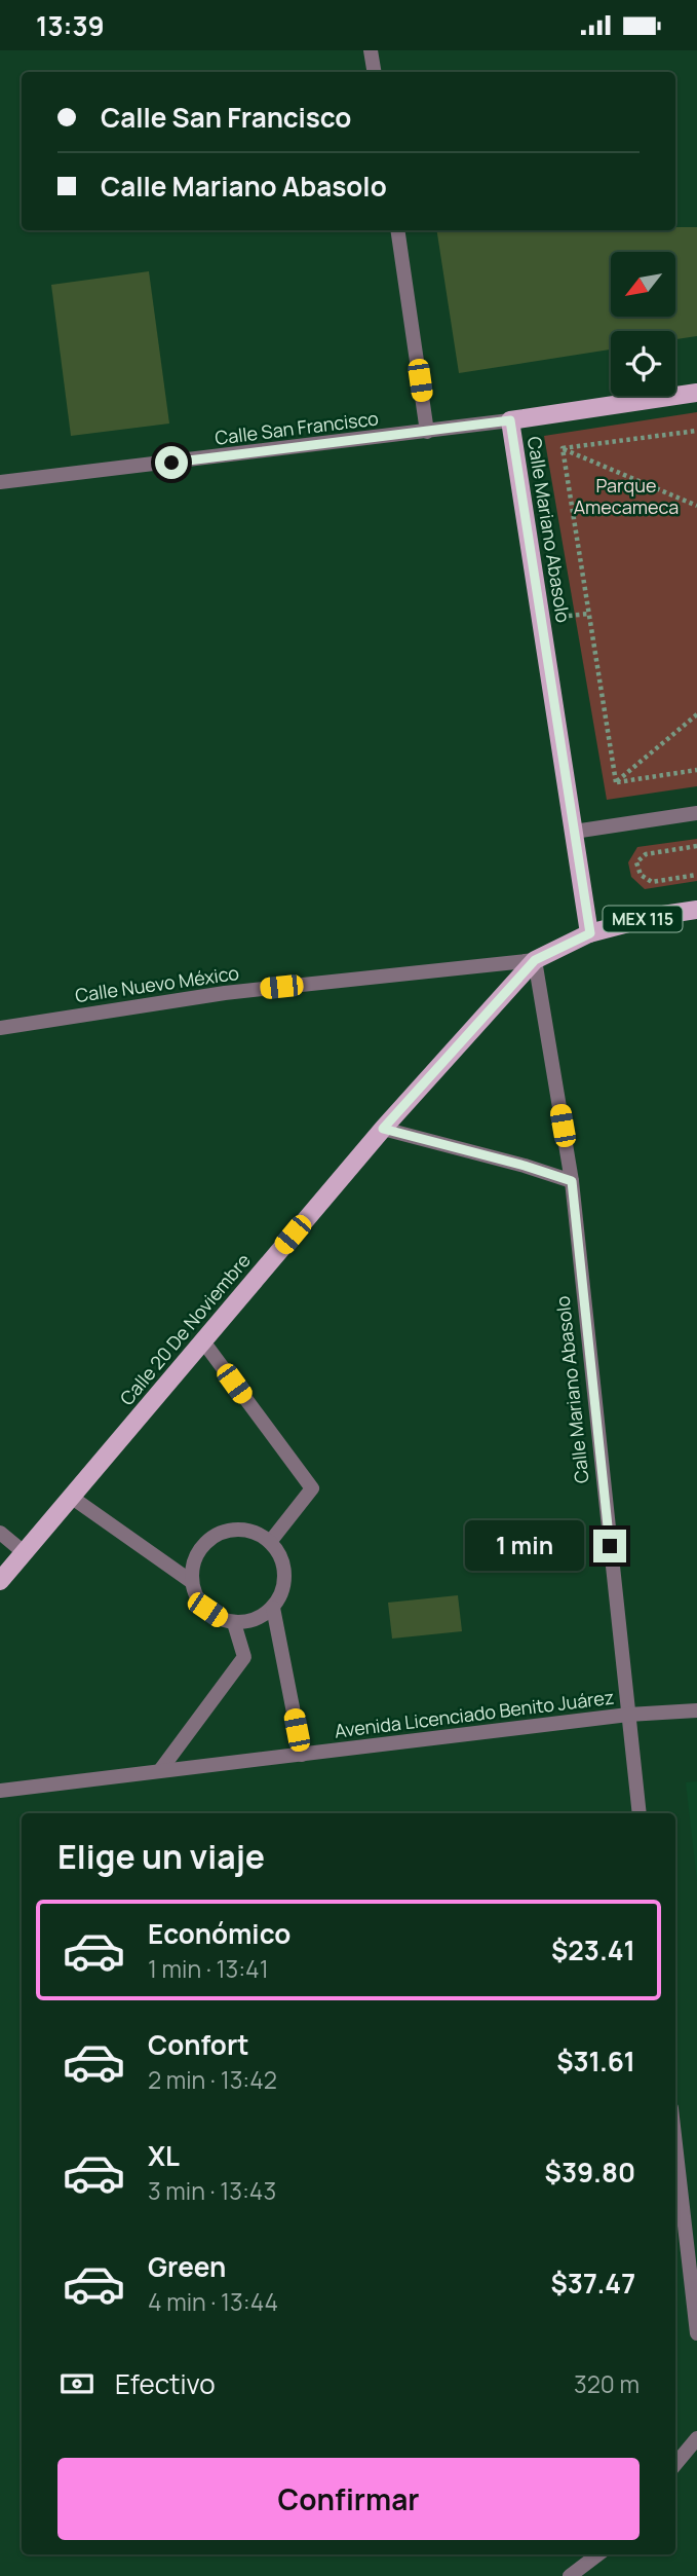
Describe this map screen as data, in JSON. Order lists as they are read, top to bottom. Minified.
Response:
{"streets":{"main road":["Calle Mariano Abasolo","MEX 115","Calle 20 De Noviembre"],"street":["Calle San Francisco","Calle Nuevo México","Avenida Licenciado Benito Juárez"]},"crossings":[["Calle San Francisco","Calle Mariano Abasolo"],["Calle Mariano Abasolo","MEX 115"],["Calle Mariano Abasolo","Calle Nuevo México"],["Calle Mariano Abasolo","Calle 20 De Noviembre"],["Calle Mariano Abasolo","Avenida Licenciado Benito Juárez"],["MEX 115","Calle 20 De Noviembre"],["Calle Nuevo México","Calle 20 De Noviembre"]],"parks":["Parque Amecameca"],"north":"bottom left","page":{"status":"13:39","banner":["Calle San Francisco","Calle Mariano Abasolo"],"bubble":"1 min","heading":"Elige un viaje","list":[{"name":"Económico","note":"1 min · 13:41","value":"$23.41"},{"name":"Confort","note":"2 min · 13:42","value":"$31.61"},{"name":"XL","note":"3 min · 13:43","value":"$39.80"},{"name":"Green","note":"4 min · 13:44","value":"$37.47"}],"pay":["Efectivo","320 m"],"buttons":"Confirmar"}}
